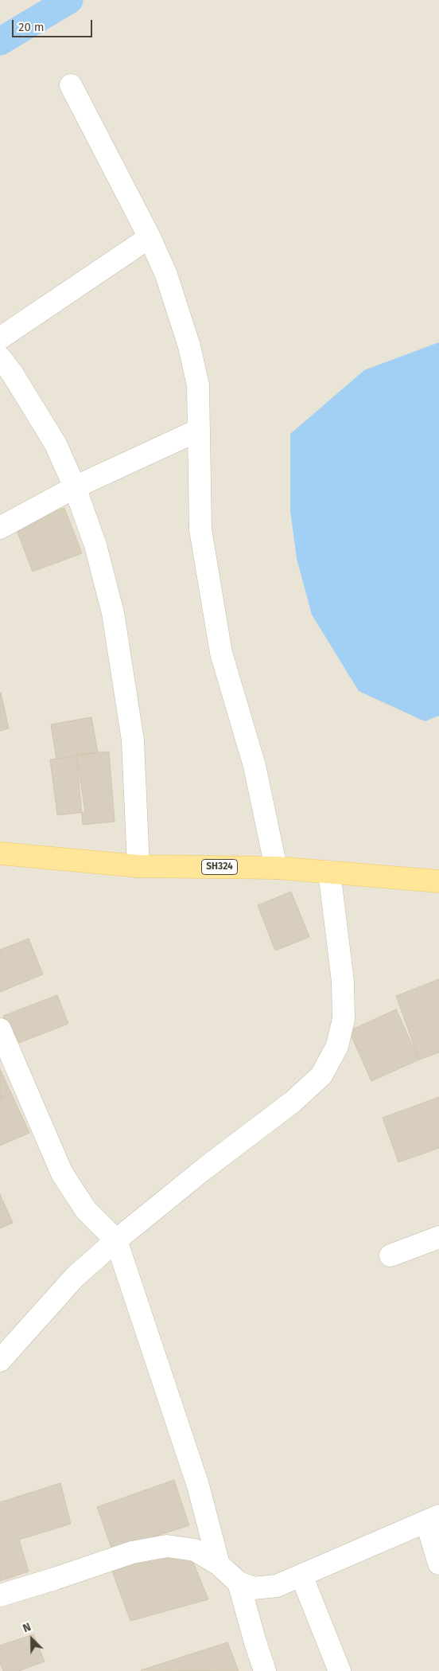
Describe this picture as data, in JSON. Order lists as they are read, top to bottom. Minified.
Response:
{"streets":{"main road":["SH324"]},"scale_bar":"20 m","north":"top left"}
